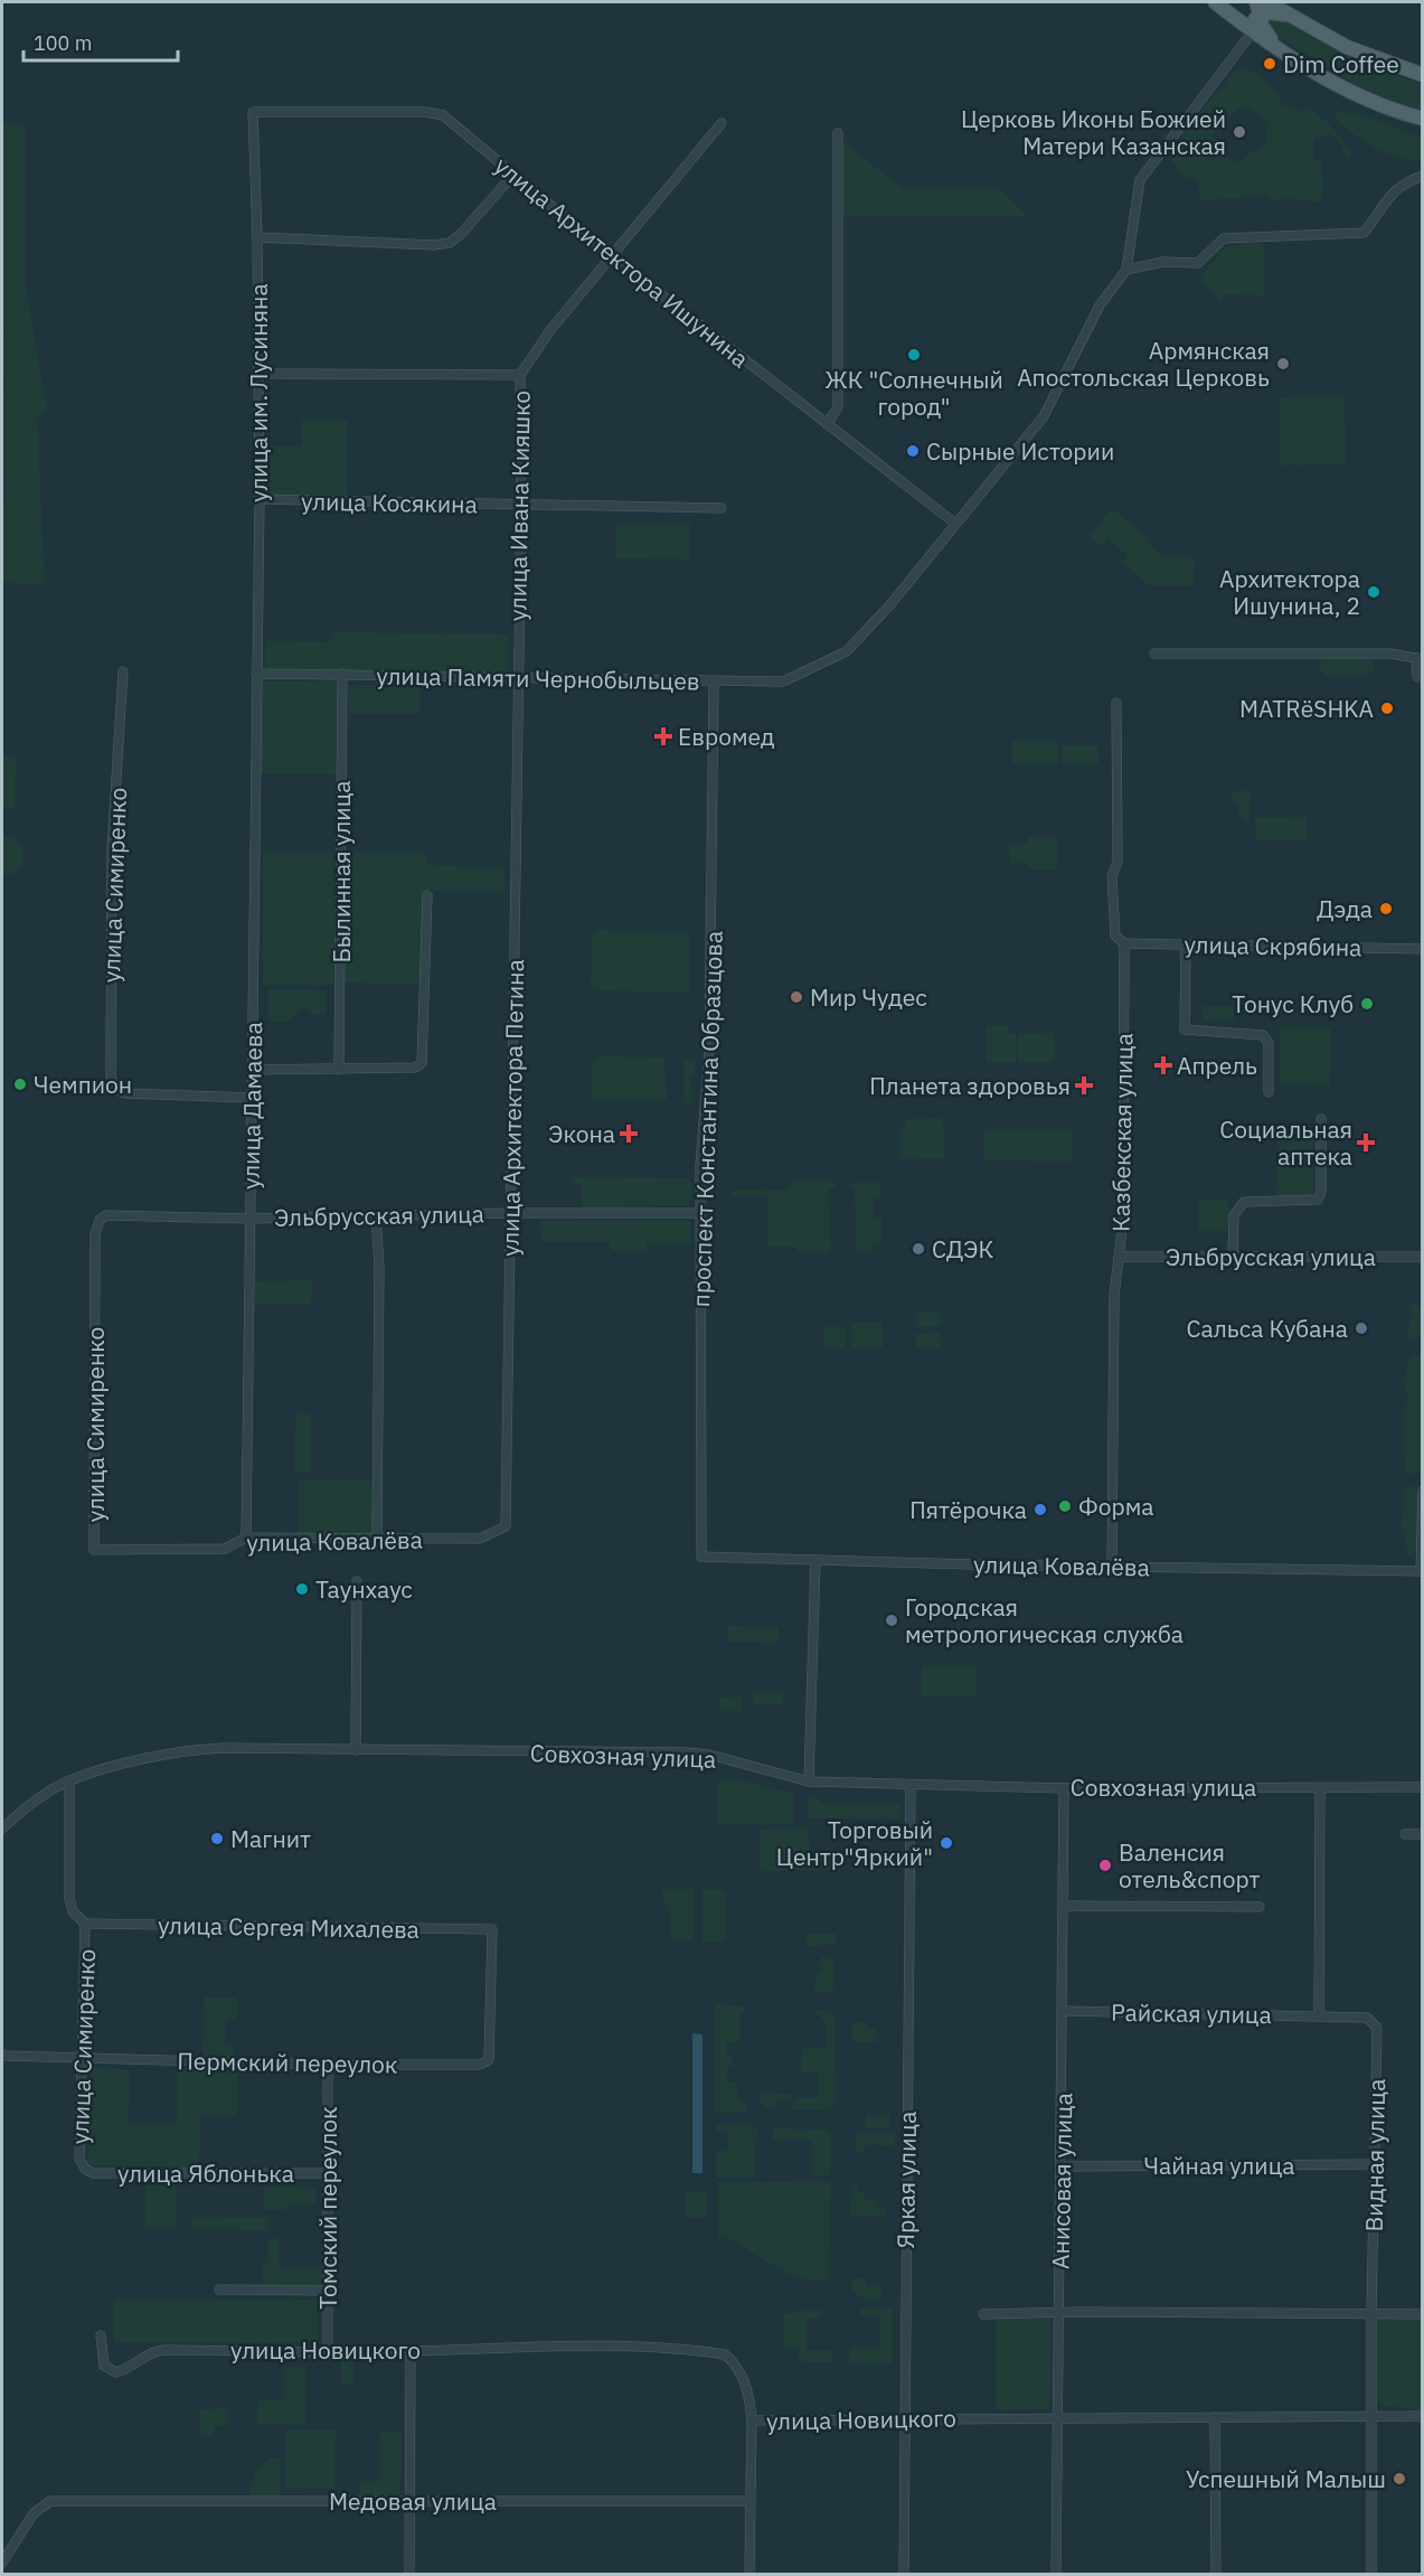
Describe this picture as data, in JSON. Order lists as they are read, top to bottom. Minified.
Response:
{"streets":{"street":["улица Архитектора Ишунина","улица им. Лусиняна","улица Косякина","улица Ивана Кияшко","улица Памяти Чернобыльцев","Былинная улица","улица Симиренко","улица Скрябина","улица Дамаева","улица Архитектора Петина","проспект Константина Образцова","Казбекская улица","Эльбрусская улица","улица Ковалёва","Совхозная улица","улица Сергея Михалева","Райская улица","Пермский переулок","Видная улица","Чайная улица","улица Яблонька","Яркая улица","Анисовая улица","Томский переулок","улица Новицкого","Медовая улица"]},"crossings":[["улица Архитектора Ишунина","улица им. Лусиняна"],["улица Архитектора Ишунина","улица Ивана Кияшко"],["улица Архитектора Ишунина","улица Памяти Чернобыльцев"],["улица им. Лусиняна","улица Косякина"],["улица им. Лусиняна","улица Памяти Чернобыльцев"],["улица им. Лусиняна","улица Дамаева"],["улица Косякина","улица Ивана Кияшко"],["улица Ивана Кияшко","улица Памяти Чернобыльцев"],["улица Ивана Кияшко","улица Архитектора Петина"],["улица Памяти Чернобыльцев","Былинная улица"],["улица Памяти Чернобыльцев","улица Дамаева"],["улица Памяти Чернобыльцев","улица Архитектора Петина"],["улица Памяти Чернобыльцев","проспект Константина Образцова"],["улица Симиренко","улица Дамаева"],["улица Симиренко","Эльбрусская улица"],["улица Симиренко","улица Ковалёва"],["улица Симиренко","улица Сергея Михалева"],["улица Симиренко","Пермский переулок"],["улица Симиренко","улица Яблонька"],["улица Скрябина","Казбекская улица"],["улица Дамаева","Эльбрусская улица"],["улица Дамаева","улица Ковалёва"],["улица Архитектора Петина","Эльбрусская улица"],["улица Архитектора Петина","улица Ковалёва"],["проспект Константина Образцова","Эльбрусская улица"],["проспект Константина Образцова","улица Ковалёва"],["Казбекская улица","Эльбрусская улица"],["Казбекская улица","улица Ковалёва"],["Совхозная улица","Яркая улица"],["Совхозная улица","Анисовая улица"],["улица Сергея Михалева","Пермский переулок"],["Райская улица","Видная улица"],["Райская улица","Анисовая улица"],["Пермский переулок","Томский переулок"],["Видная улица","Чайная улица"],["Видная улица","улица Новицкого"],["Чайная улица","Анисовая улица"],["улица Яблонька","Томский переулок"],["Яркая улица","улица Новицкого"],["Анисовая улица","улица Новицкого"],["Томский переулок","улица Новицкого"]],"places":{"other":["Dim Coffee","Церковь Иконы Божией Матери Казанская","ЖК \"Солнечный город\"","Армянская Апостольская Церковь","Сырные Истории","Архитектора Ишунина, 2","MATRёSHKA","Дэда","Мир Чудес","Тонус Клуб","Чемпион","СДЭК","Сальса Кубана","Форма","Пятёрочка","Таунхаус","Городская метрологическая служба","Магнит","Торговый Центр\"Яркий\"","Валенсия отель&спорт","Успешный Малыш"],"health":["Евромед","Апрель","Планета здоровья","Экона","Социальная аптека"]},"scale_bar":"100 m"}
